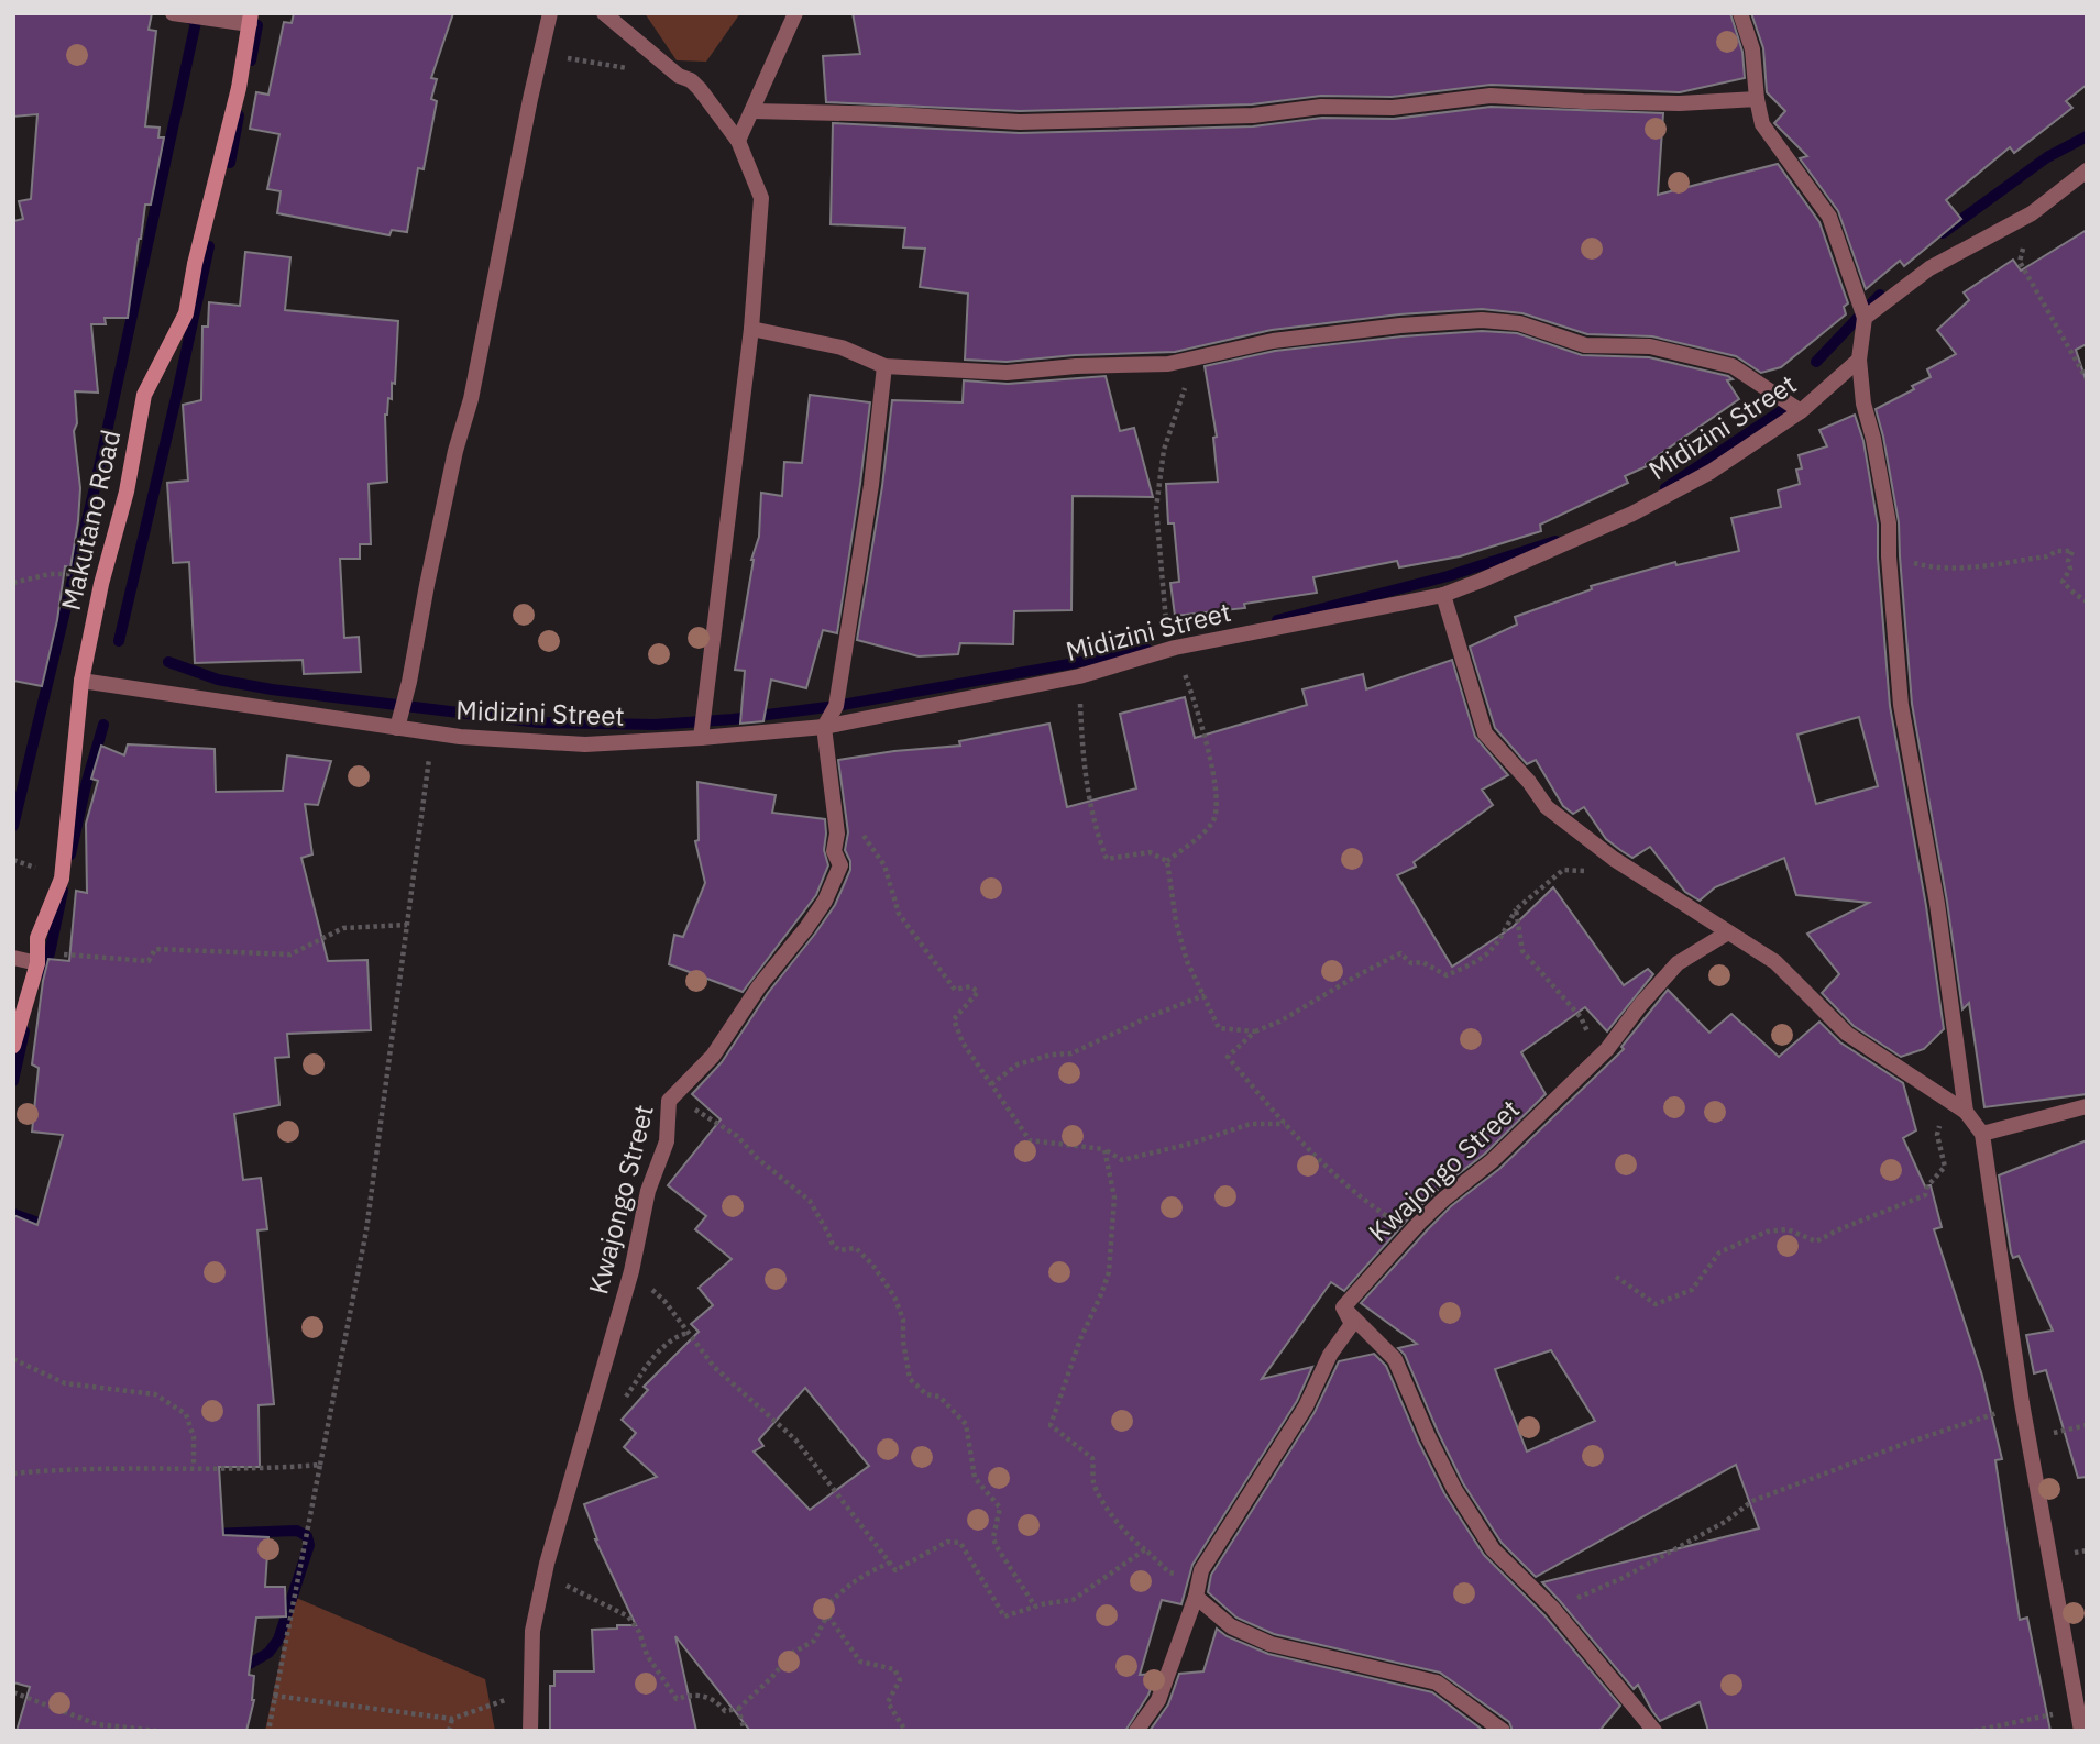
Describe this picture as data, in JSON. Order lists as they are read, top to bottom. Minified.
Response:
{"streets":{"street":["Midizini Street","Makutano Road","Kwajongo Street"]},"crossings":[["Midizini Street","Makutano Road"],["Midizini Street","Kwajongo Street"]]}
